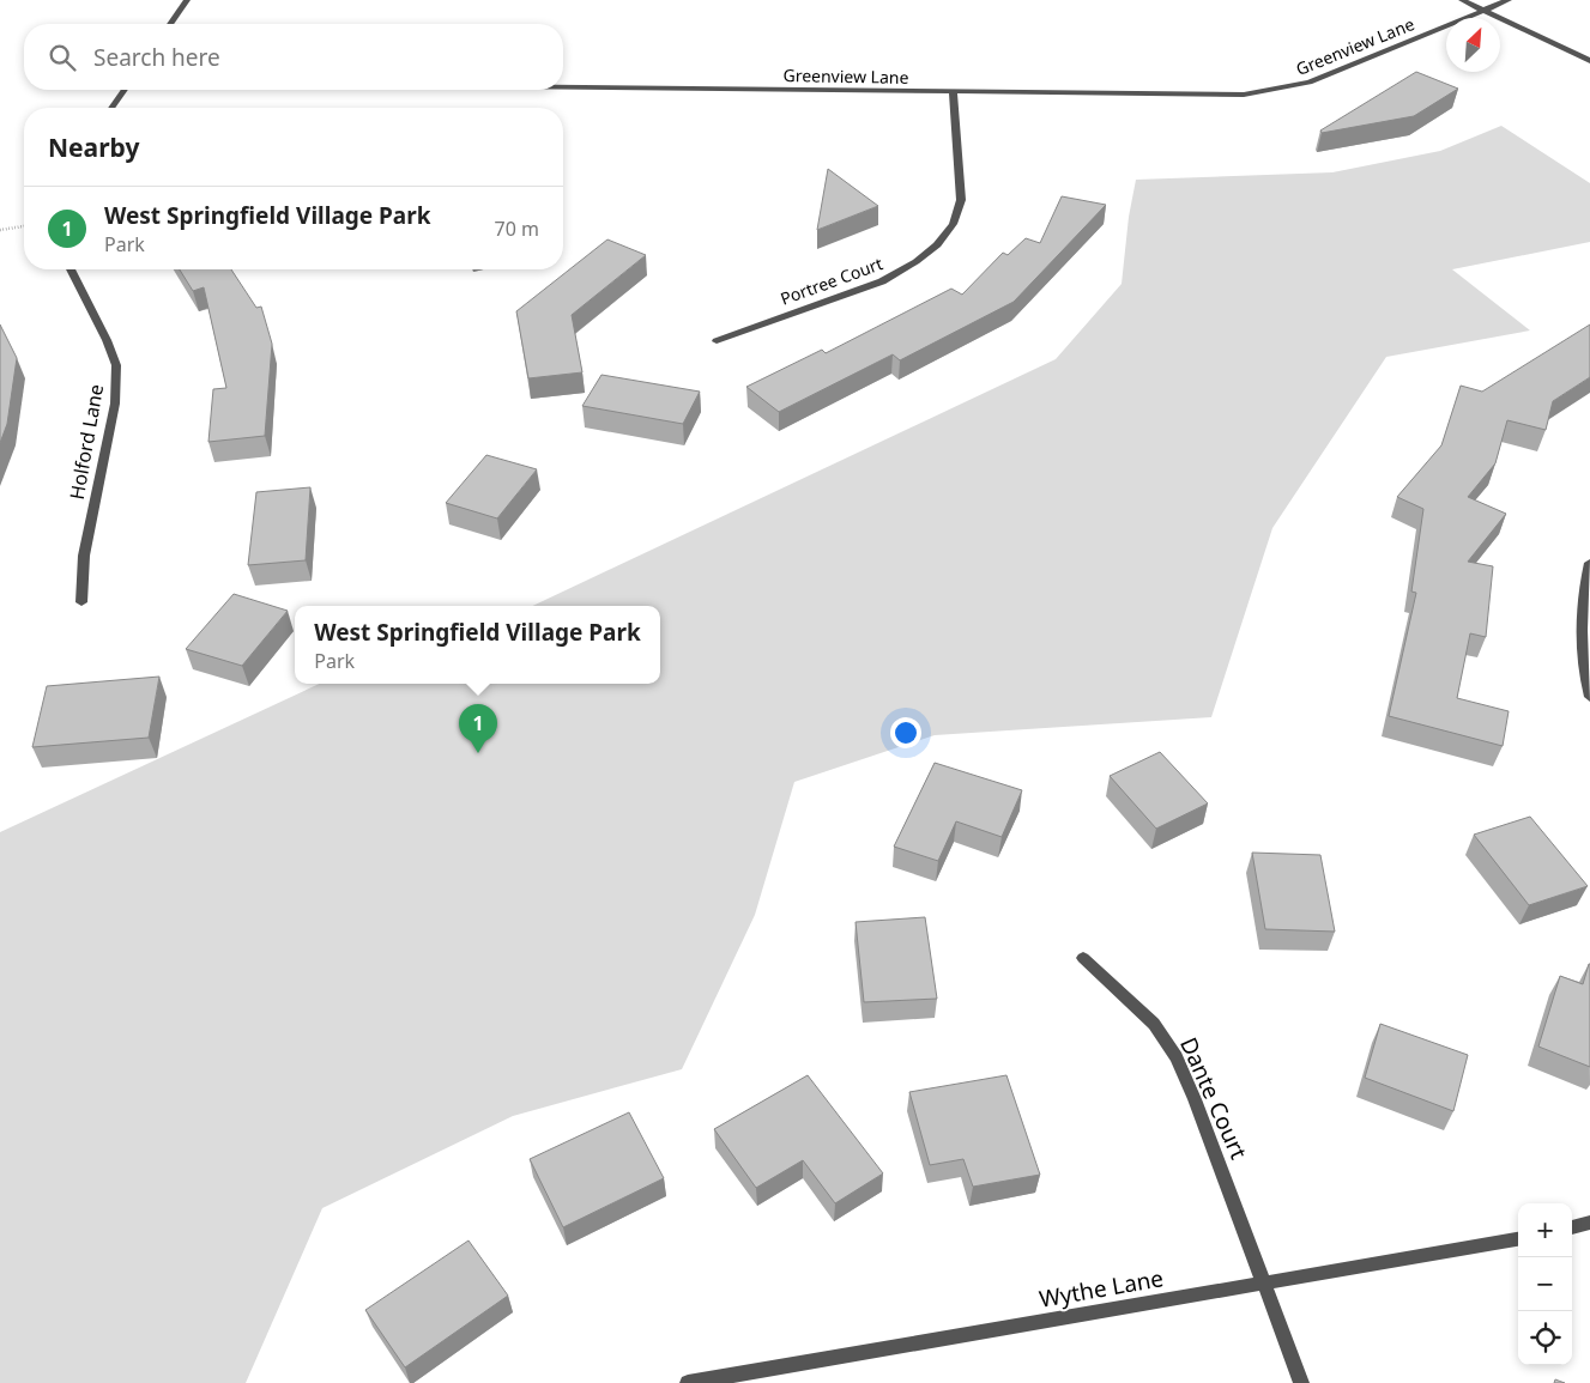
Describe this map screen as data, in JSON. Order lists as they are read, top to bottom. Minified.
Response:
{"streets":{"street":["Greenview Lane","Portree Court","Holford Lane","Dante Court","Wythe Lane"]},"crossings":[["Greenview Lane","Portree Court"],["Dante Court","Wythe Lane"]],"north":"top right","page":{"search":"Search here","heading":"Nearby","list":[{"mark":"1","name":"West Springfield Village Park","note":"Park","value":"70 m"}],"popup":["West Springfield Village Park","Park"],"pins":"1","map_buttons":["+","−"]}}
